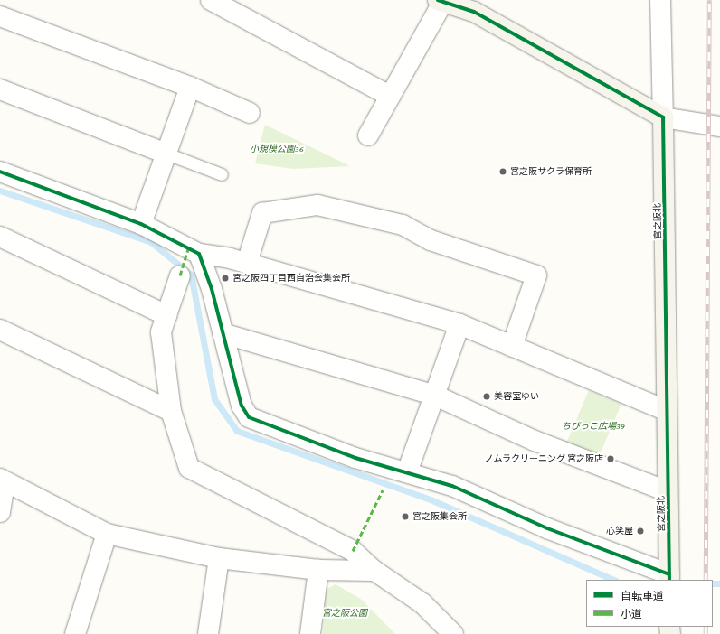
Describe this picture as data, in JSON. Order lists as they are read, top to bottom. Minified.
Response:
{"streets":{"street":["宮之阪北"]},"parks":["小規模公園36","ちびっこ広場39","宮之阪公園"],"places":["宮之阪サクラ保育所","宮之阪四丁目西自治会集会所","美容室ゆい","ノムラクリーニング 宮之阪店","宮之阪集会所","心笑屋"],"legend":["自転車道","小道"]}
